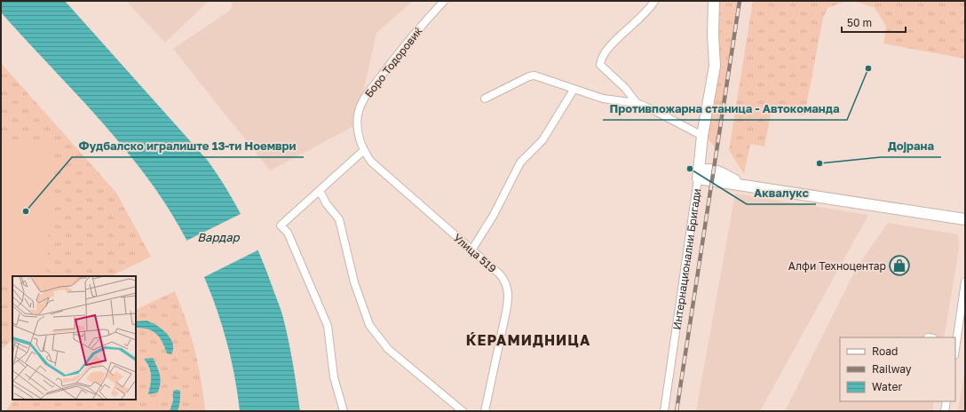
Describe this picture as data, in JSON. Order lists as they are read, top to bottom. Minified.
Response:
{"streets":{"street":["Боро Тодоровиќ","Улица 519","Интернационални Бригади"]},"crossings":[["Боро Тодоровиќ","Улица 519"]],"districts":["ЌЕРАМИДНИЦА"],"water":["Вардар"],"places":{"other":["Противпожарна станица - Автокоманда","Дојрана","Аквалукс","Фудбалско игралиште 13-ти Ноември"],"shop":["Алфи Техноцентар"]},"legend":["Road","Railway","Water"],"scale_bar":"50 m"}
